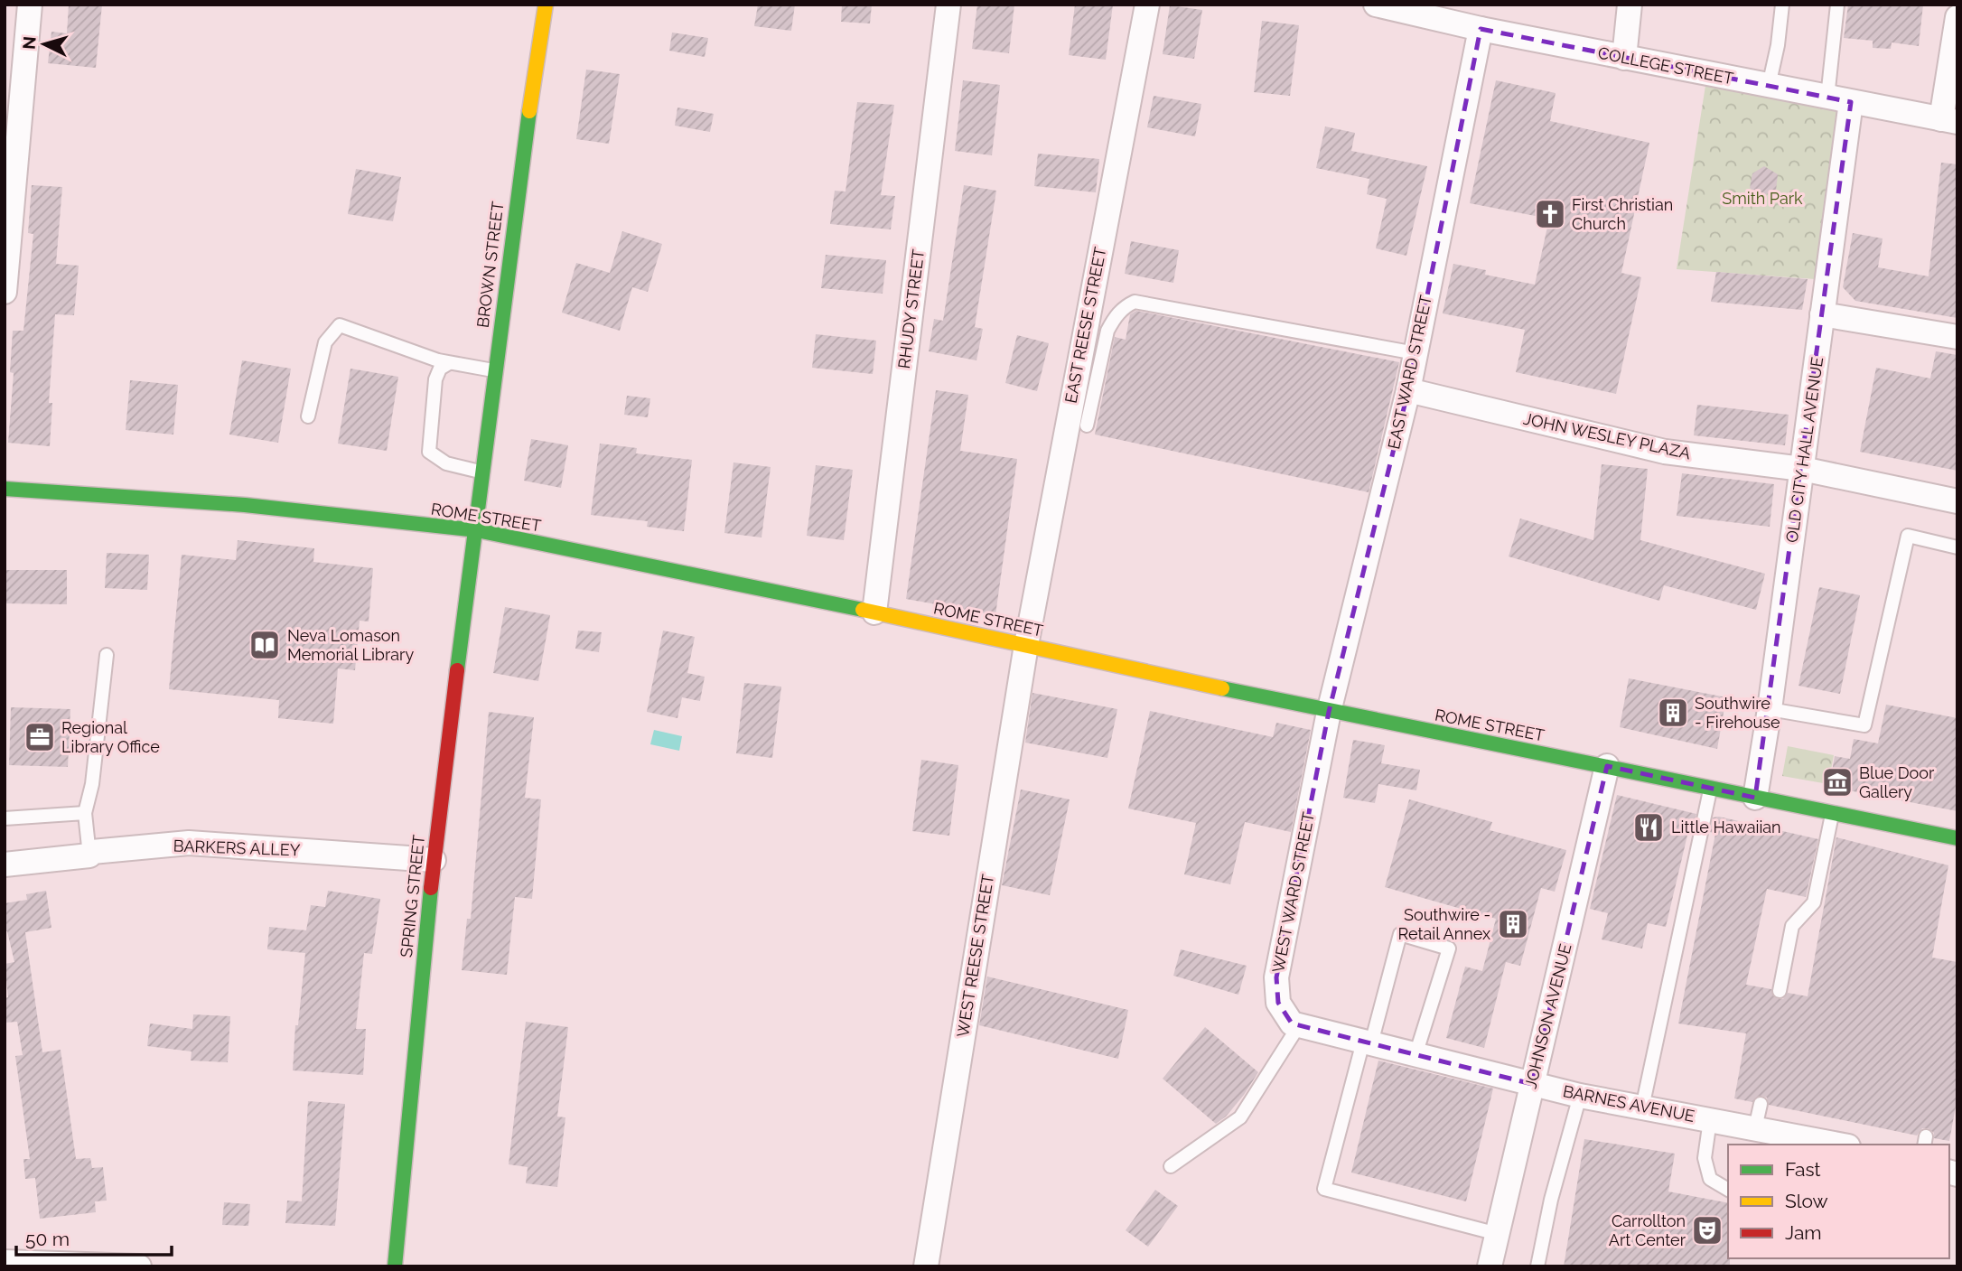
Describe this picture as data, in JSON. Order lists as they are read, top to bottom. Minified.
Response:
{"streets":{"street":["COLLEGE STREET","BROWN STREET","RHUDY STREET","EAST REESE STREET","EAST WARD STREET","JOHN WESLEY PLAZA","OLD CITY HALL AVENUE","ROME STREET","BARKERS ALLEY","WEST WARD STREET","SPRING STREET","WEST REESE STREET","JOHNSON AVENUE","BARNES AVENUE"]},"crossings":[["COLLEGE STREET","EAST WARD STREET"],["COLLEGE STREET","OLD CITY HALL AVENUE"],["BROWN STREET","ROME STREET"],["BROWN STREET","SPRING STREET"],["RHUDY STREET","ROME STREET"],["EAST REESE STREET","ROME STREET"],["EAST REESE STREET","WEST REESE STREET"],["EAST WARD STREET","JOHN WESLEY PLAZA"],["EAST WARD STREET","ROME STREET"],["EAST WARD STREET","WEST WARD STREET"],["JOHN WESLEY PLAZA","OLD CITY HALL AVENUE"],["OLD CITY HALL AVENUE","ROME STREET"],["ROME STREET","WEST WARD STREET"],["ROME STREET","SPRING STREET"],["ROME STREET","WEST REESE STREET"],["ROME STREET","JOHNSON AVENUE"],["BARKERS ALLEY","SPRING STREET"],["JOHNSON AVENUE","BARNES AVENUE"]],"parks":["Smith Park"],"places":{"church":["First Christian Church"],"library":["Neva Lomason Memorial Library"],"building":["Southwire - Firehouse","Southwire - Retail Annex"],"office":["Regional Library Office"],"museum":["Blue Door Gallery"],"restaurant":["Little Hawaiian"],"theatre":["Carrollton Art Center"]},"legend":["Fast","Slow","Jam"],"scale_bar":"50 m","north":"left"}
